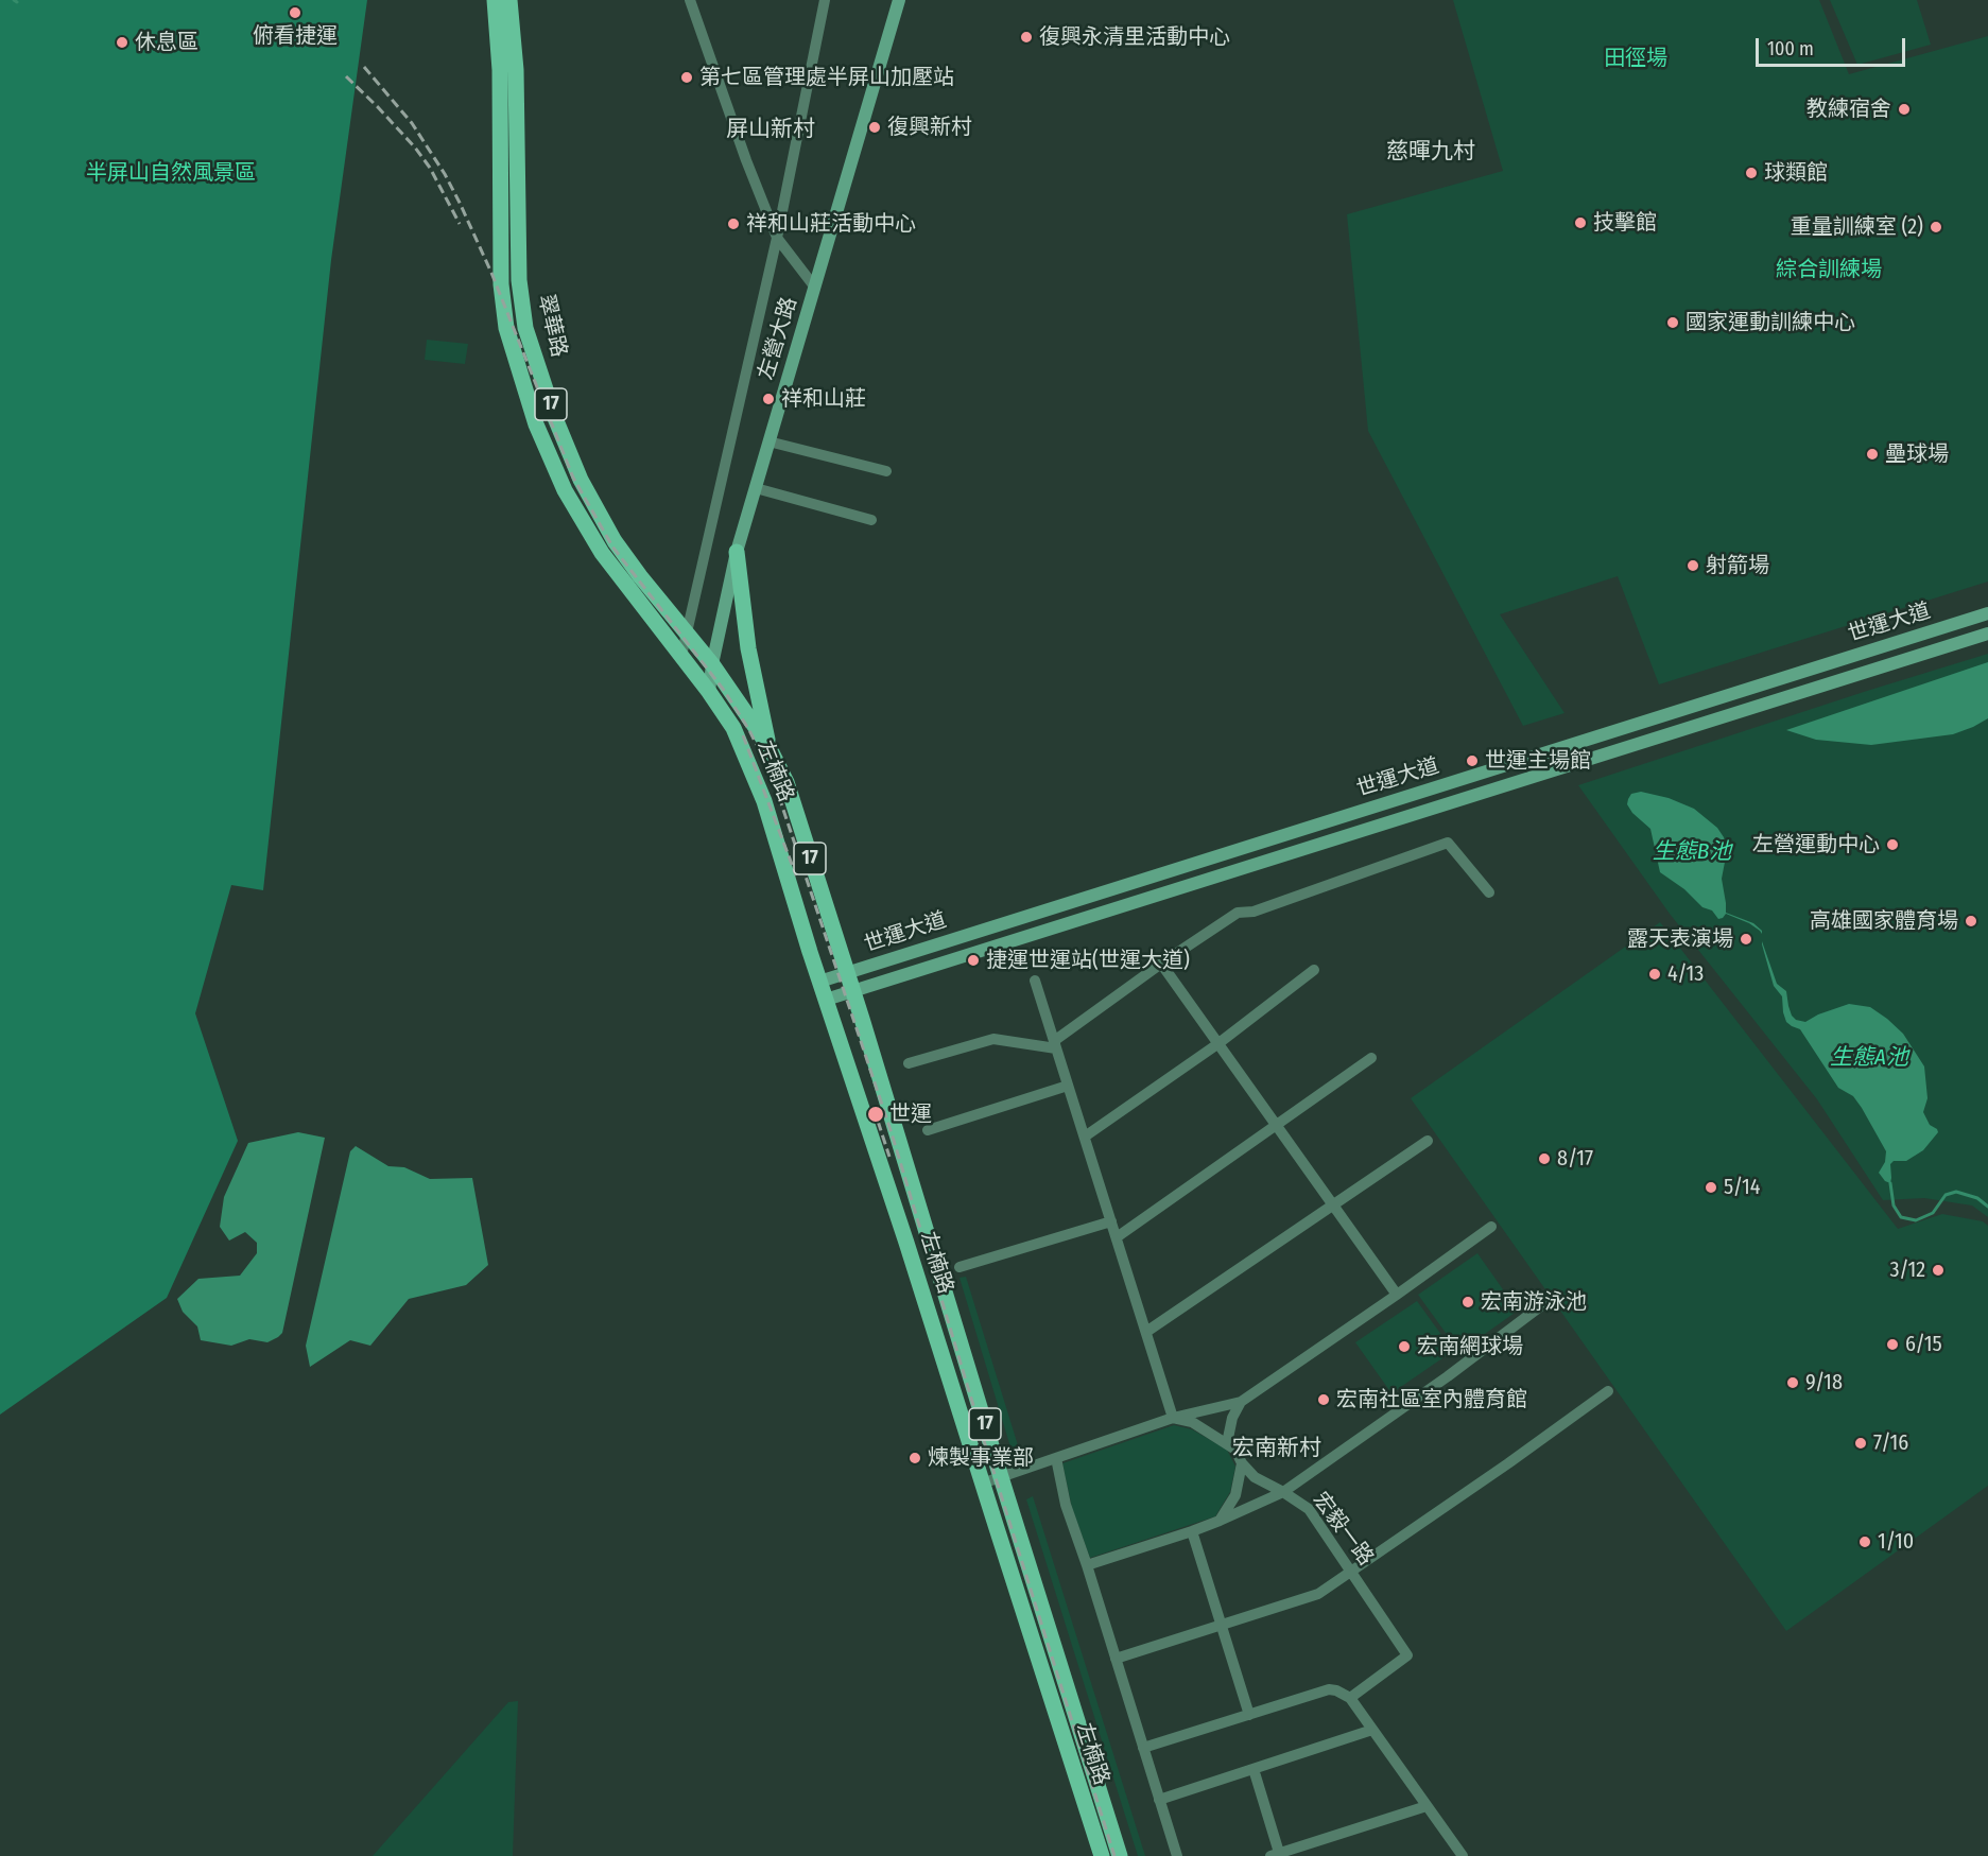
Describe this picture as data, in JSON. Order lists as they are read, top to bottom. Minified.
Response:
{"streets":{"main road":["翠華路","17","左楠路"],"street":["左營大路","世運大道","宏毅一路"]},"crossings":[["翠華路","左營大路"],["翠華路","左楠路"],["左營大路","左楠路"],["世運大道","左楠路"]],"districts":["屏山新村","慈暉九村","宏南新村"],"water":["生態B池","生態A池"],"parks":["田徑場","半屏山自然風景區","綜合訓練場"],"places":["俯看捷運","復興永清里活動中心","休息區","第七區管理處半屏山加壓站","教練宿舍","復興新村","球類館","技擊館","祥和山莊活動中心","重量訓練室 (2)","國家運動訓練中心","祥和山莊","壘球場","射箭場","世運主場館","左營運動中心","高雄國家體育場","露天表演場","捷運世運站(世運大道)","4/13","世運","8/17","5/14","3/12","宏南游泳池","6/15","宏南網球場","9/18","宏南社區室內體育館","7/16","煉製事業部","1/10"],"scale_bar":"100 m"}
